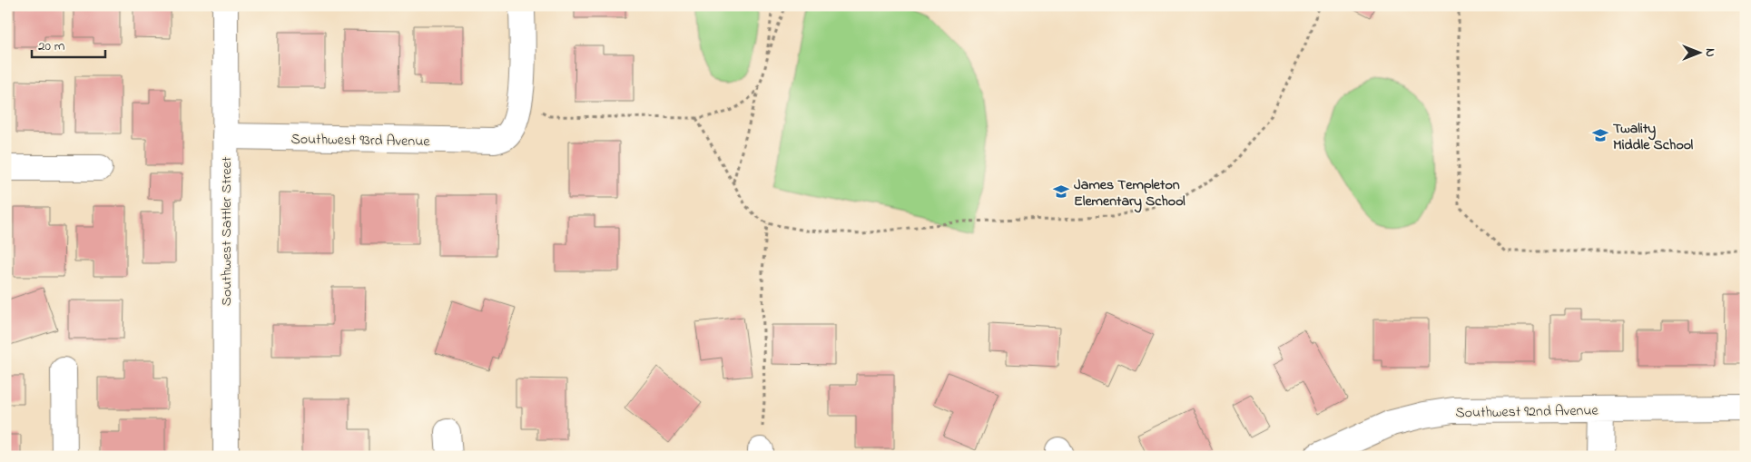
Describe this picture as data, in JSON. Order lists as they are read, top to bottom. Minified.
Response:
{"streets":{"street":["Southwest 93rd Avenue","Southwest Sattler Street","Southwest 92nd Avenue"]},"crossings":[["Southwest 93rd Avenue","Southwest Sattler Street"]],"places":{"school or university":["Twality Middle School","James Templeton Elementary School"]},"scale_bar":"20 m","north":"right"}
